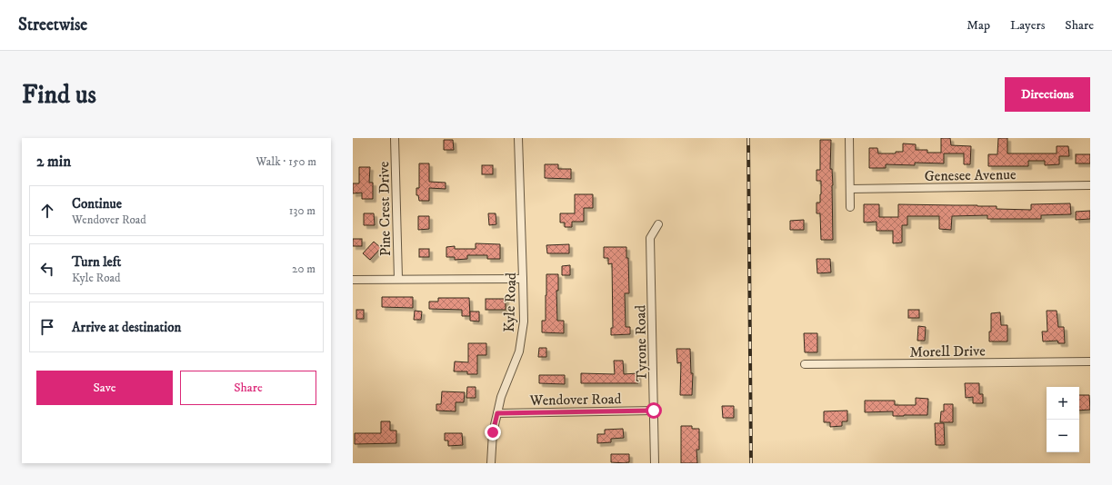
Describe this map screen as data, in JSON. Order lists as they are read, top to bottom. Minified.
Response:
{"streets":{"street":["Genesee Avenue","Pine Crest Drive","Kyle Road","Tyrone Road","Morell Drive","Wendover Road"]},"crossings":[["Kyle Road","Wendover Road"],["Tyrone Road","Wendover Road"]],"page":{"header":"Streetwise","nav":["Map","Layers","Share"],"buttons":["Directions",["Save","Share"]],"title":"Find us","heading":["2 min","Walk · 150 m"],"list":[["Continue","Wendover Road","130 m"],["Turn left","Kyle Road","20 m"],"Arrive at destination"],"map_buttons":["+","−"]}}
